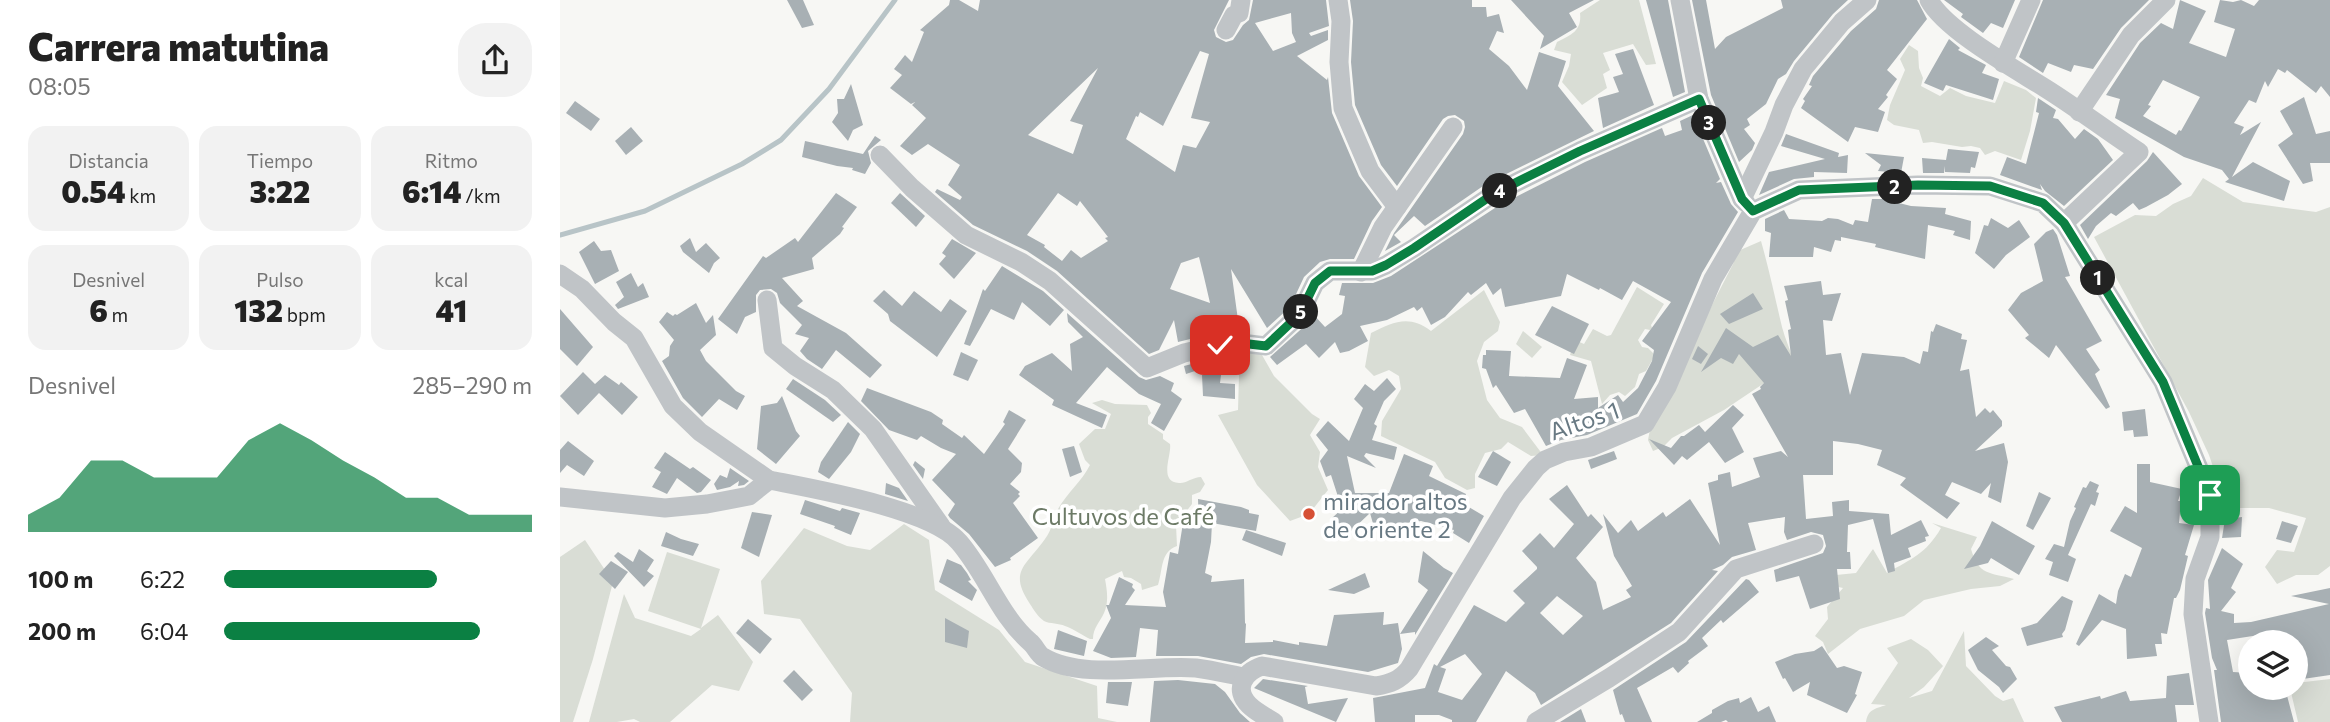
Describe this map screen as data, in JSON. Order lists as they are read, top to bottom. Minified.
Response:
{"streets":{"street":["Altos 1"]},"parks":["Cultuvos de Café"],"places":["mirador altos de oriente 2"],"page":{"heading":["Carrera matutina","08:05"],"pins":["3","2","4","1","5"],"stats":[["Distancia","0.54 km"],["Tiempo","3:22"],["Ritmo","6:14 /km"],["Desnivel","6 m"],["Pulso","132 bpm"],["kcal","41"]],"chart":["Desnivel","285–290 m"],"list":[{"name":"100 m","note":"6:22"},{"name":"200 m","note":"6:04"}]}}
